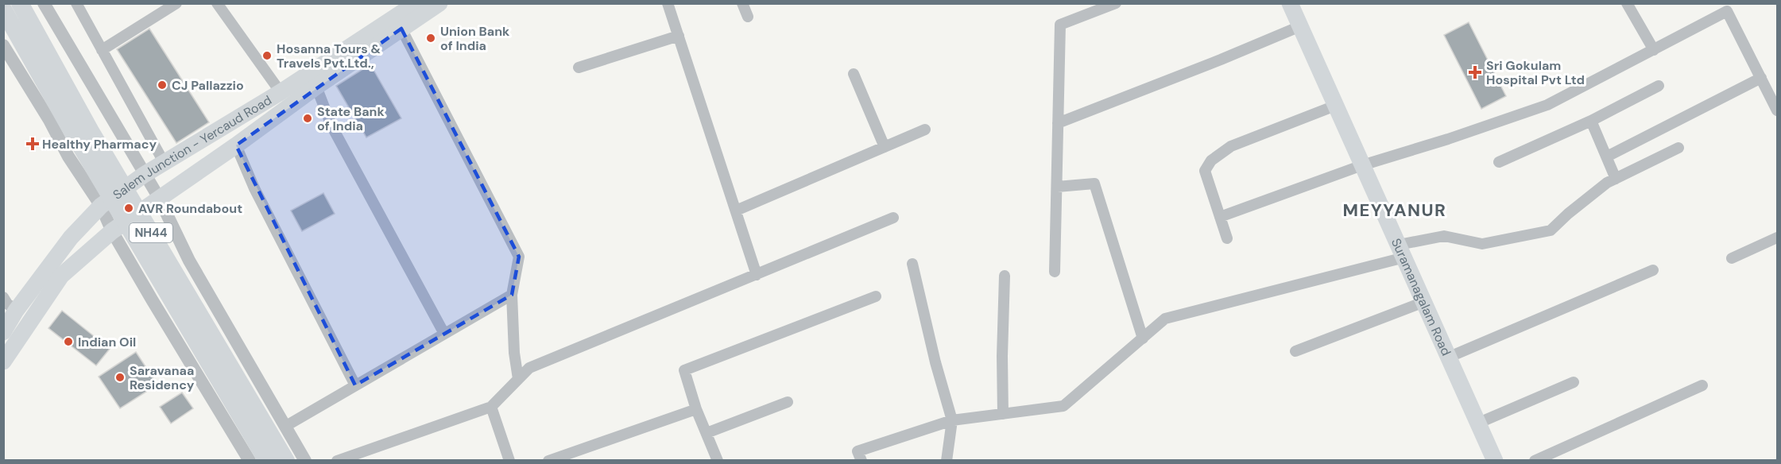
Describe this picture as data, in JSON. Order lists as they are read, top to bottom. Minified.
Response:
{"streets":{"highway":["NH44"],"main road":["Salem Junction - Yercaud Road","Suramanagalam Road"]},"districts":["MEYYANUR"],"places":{"other":["Union Bank of India","Hosanna Tours & Travels Pvt.Ltd.,","CJ Pallazzio","State Bank of India","AVR Roundabout","Indian Oil","Saravanaa Residency"],"health":["Sri Gokulam Hospital Pvt Ltd","Healthy Pharmacy"]}}
